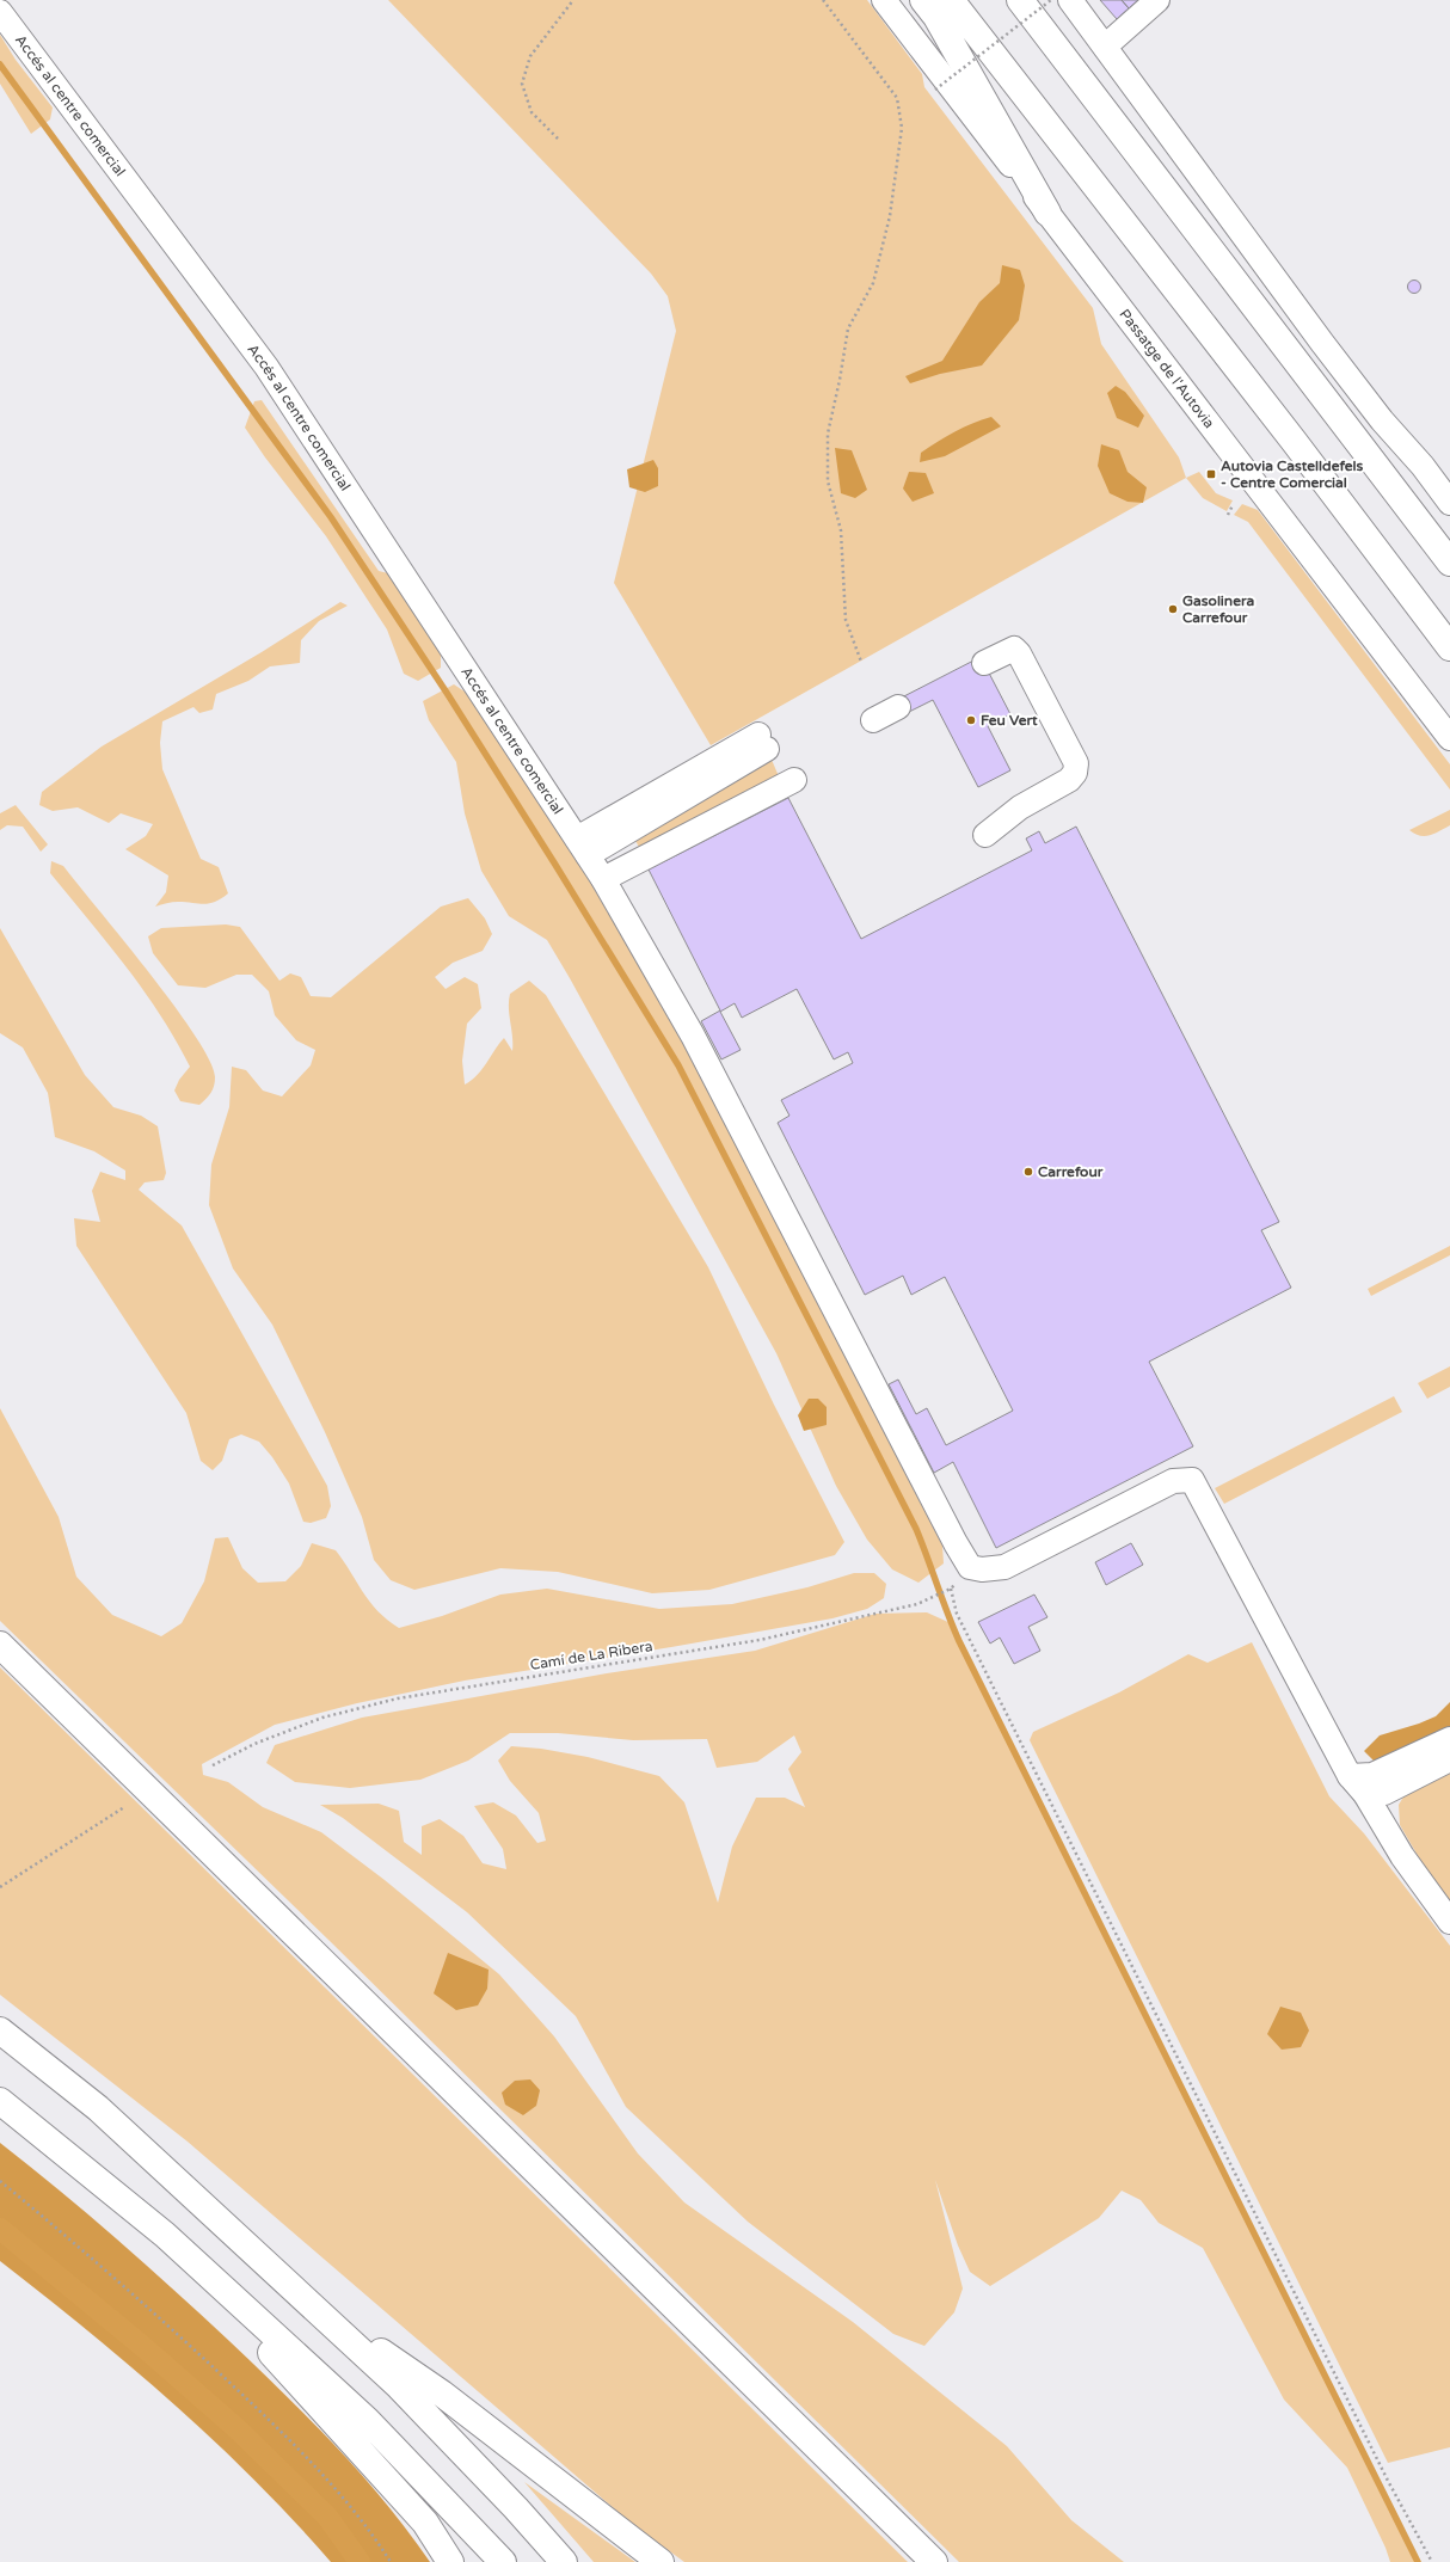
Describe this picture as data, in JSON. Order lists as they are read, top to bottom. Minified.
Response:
{"streets":{"street":["Accés al centre comercial","Passatge de l'Autovia"],"path":["Camí de La Ribera"]},"crossings":[["Accés al centre comercial","Camí de La Ribera"]],"places":{"transit":["Autovia Castelldefels - Centre Comercial"],"other":["Gasolinera Carrefour","Feu Vert","Carrefour"]}}
